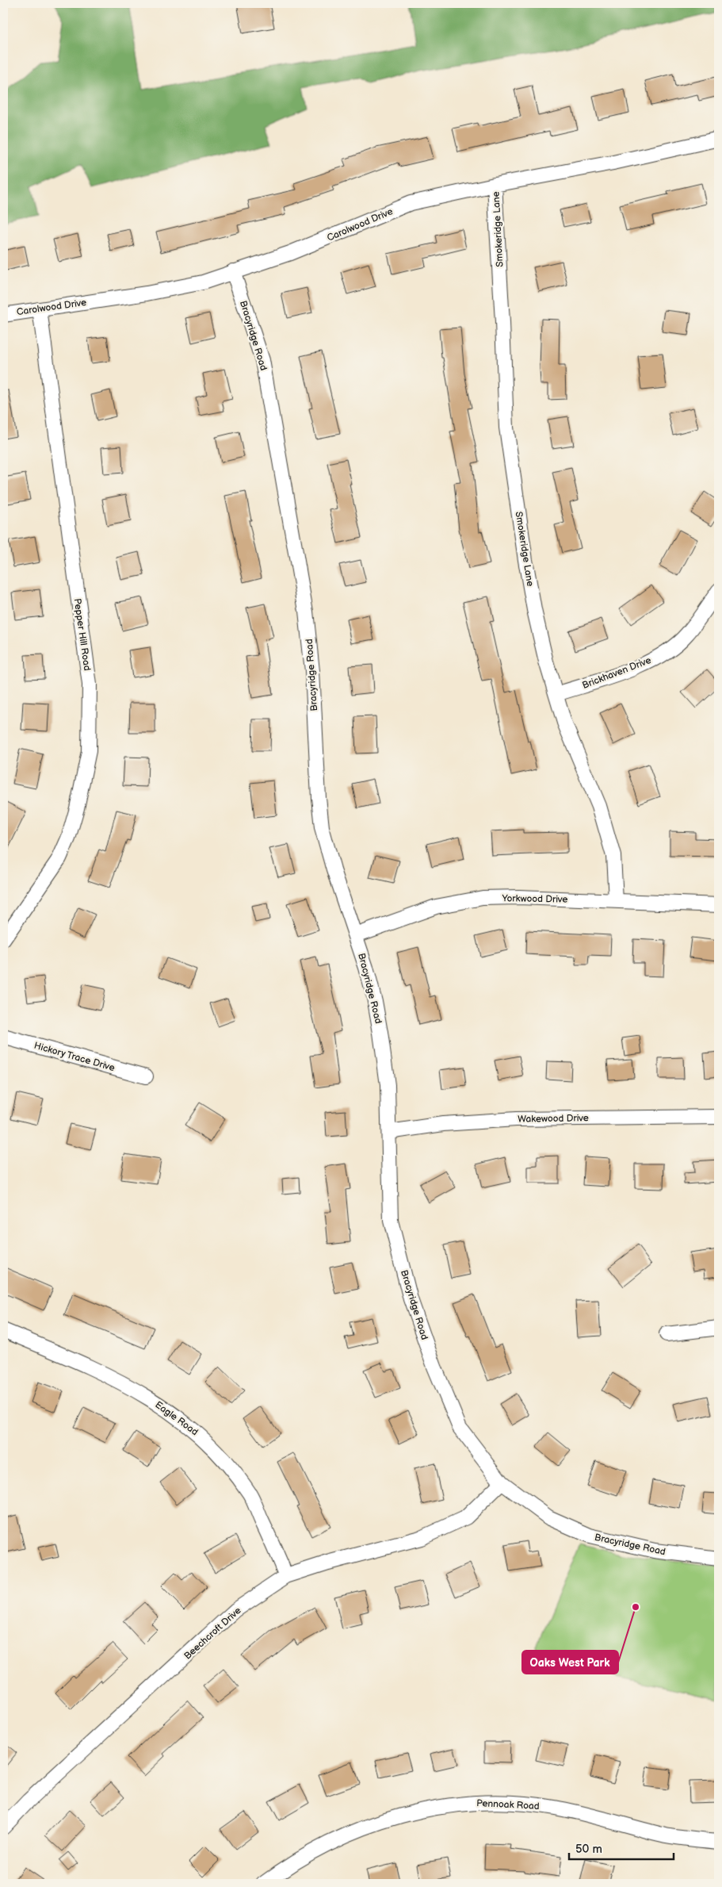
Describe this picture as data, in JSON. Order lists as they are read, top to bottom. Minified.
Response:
{"streets":{"street":["Carolwood Drive","Smokeridge Lane","Bracyridge Road","Pepper Hill Road","Brickhaven Drive","Yorkwood Drive","Hickory Trace Drive","Wakewood Drive","Eagle Road","Beechcroft Drive","Pennoak Road"]},"crossings":[["Carolwood Drive","Smokeridge Lane"],["Carolwood Drive","Bracyridge Road"],["Carolwood Drive","Pepper Hill Road"],["Smokeridge Lane","Brickhaven Drive"],["Smokeridge Lane","Yorkwood Drive"],["Bracyridge Road","Yorkwood Drive"],["Bracyridge Road","Wakewood Drive"],["Bracyridge Road","Beechcroft Drive"],["Eagle Road","Beechcroft Drive"]],"places":["Oaks West Park"],"scale_bar":"50 m"}
